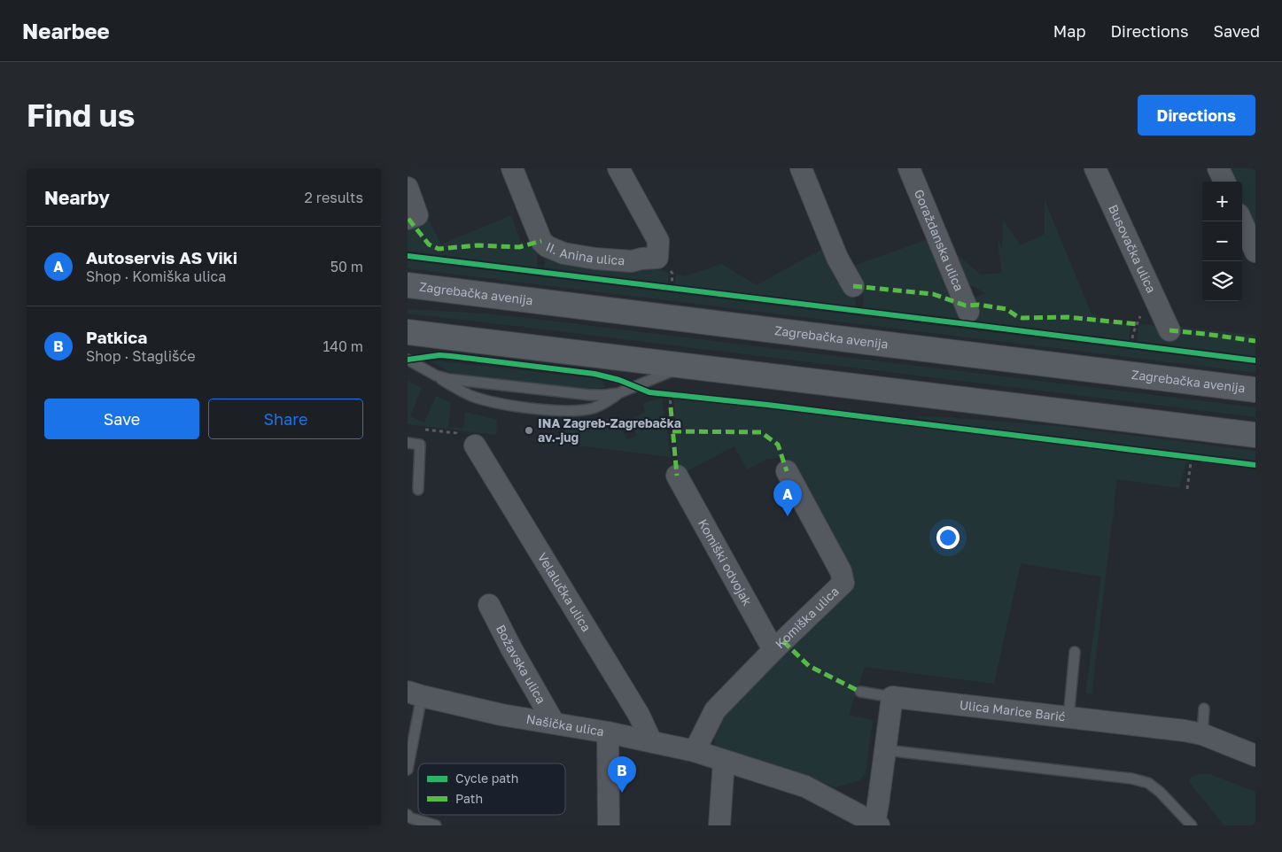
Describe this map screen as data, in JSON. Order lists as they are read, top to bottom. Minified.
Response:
{"streets":{"main road":["Zagrebačka avenija"],"street":["Goraždanska ulica","Busovačka ulica","II. Anina ulica","Komiški odvojak","Velalučka ulica","Komiška ulica","Božavska ulica","Ulica Marice Barić","Našička ulica"]},"crossings":[["Komiški odvojak","Komiška ulica"],["Velalučka ulica","Našička ulica"],["Komiška ulica","Našička ulica"],["Božavska ulica","Našička ulica"]],"places":["INA Zagreb-Zagrebačka av.-jug"],"legend":["Cycle path","Path"],"page":{"header":"Nearbee","nav":["Map","Directions","Saved"],"buttons":["Directions",["Save","Share"]],"title":"Find us","heading":["Nearby","2 results"],"map_buttons":["+","−"],"list":[{"mark":"A","name":"Autoservis AS Viki","note":"Shop · Komiška ulica","value":"50 m"},{"mark":"B","name":"Patkica","note":"Shop · Staglišće","value":"140 m"}],"pins":["A","B"]}}
